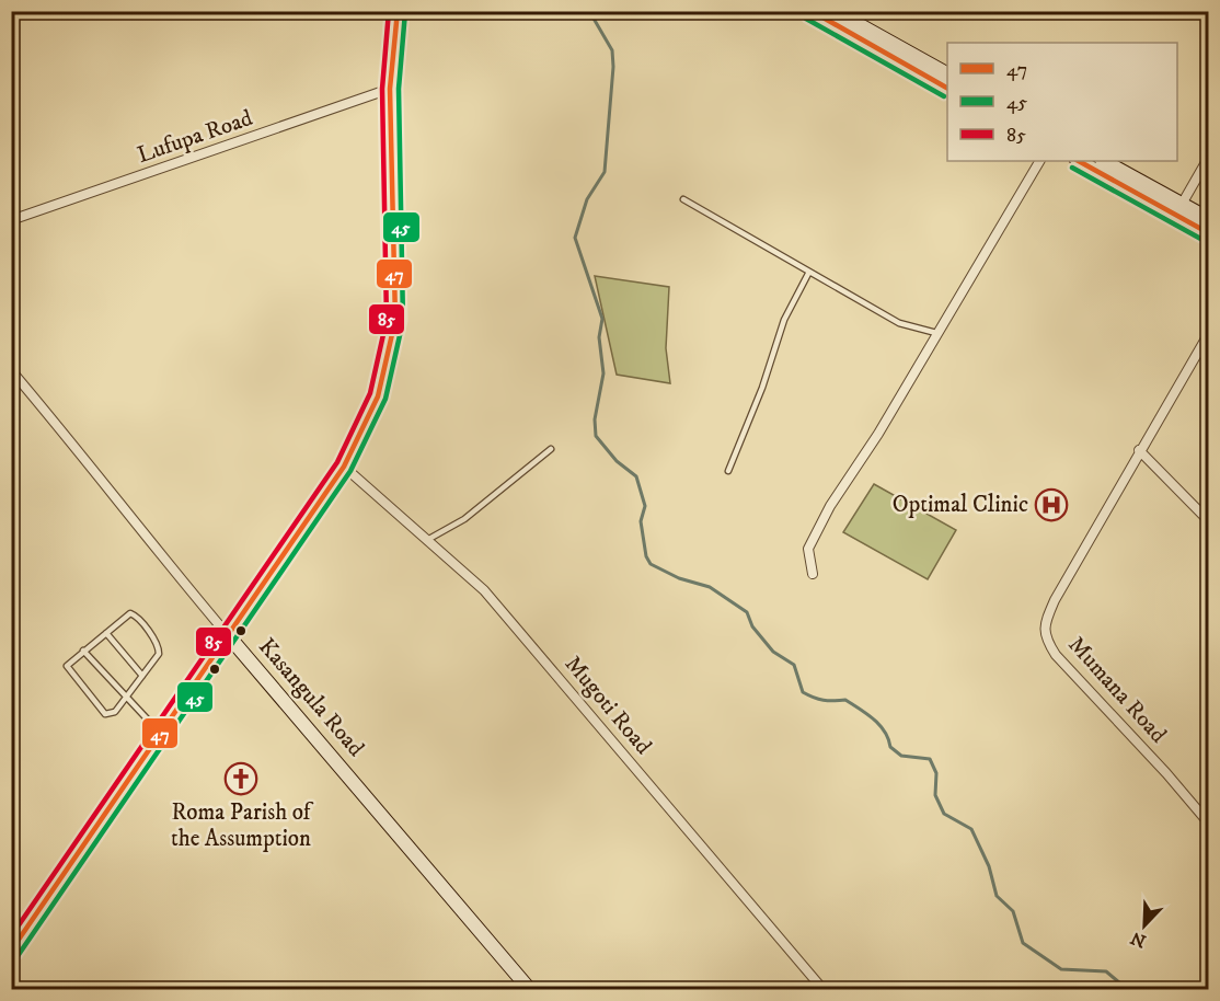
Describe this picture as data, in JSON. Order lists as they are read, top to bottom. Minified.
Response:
{"streets":{"main road":["Kasangula Road"],"street":["Lufupa Road","Mumana Road","Mugoti Road"]},"places":{"hospital":["Optimal Clinic"],"church":["Roma Parish of the Assumption"]},"lines":["transit line 47","transit line 85","transit line 45"],"legend":["47","45","85"],"north":"bottom left"}
